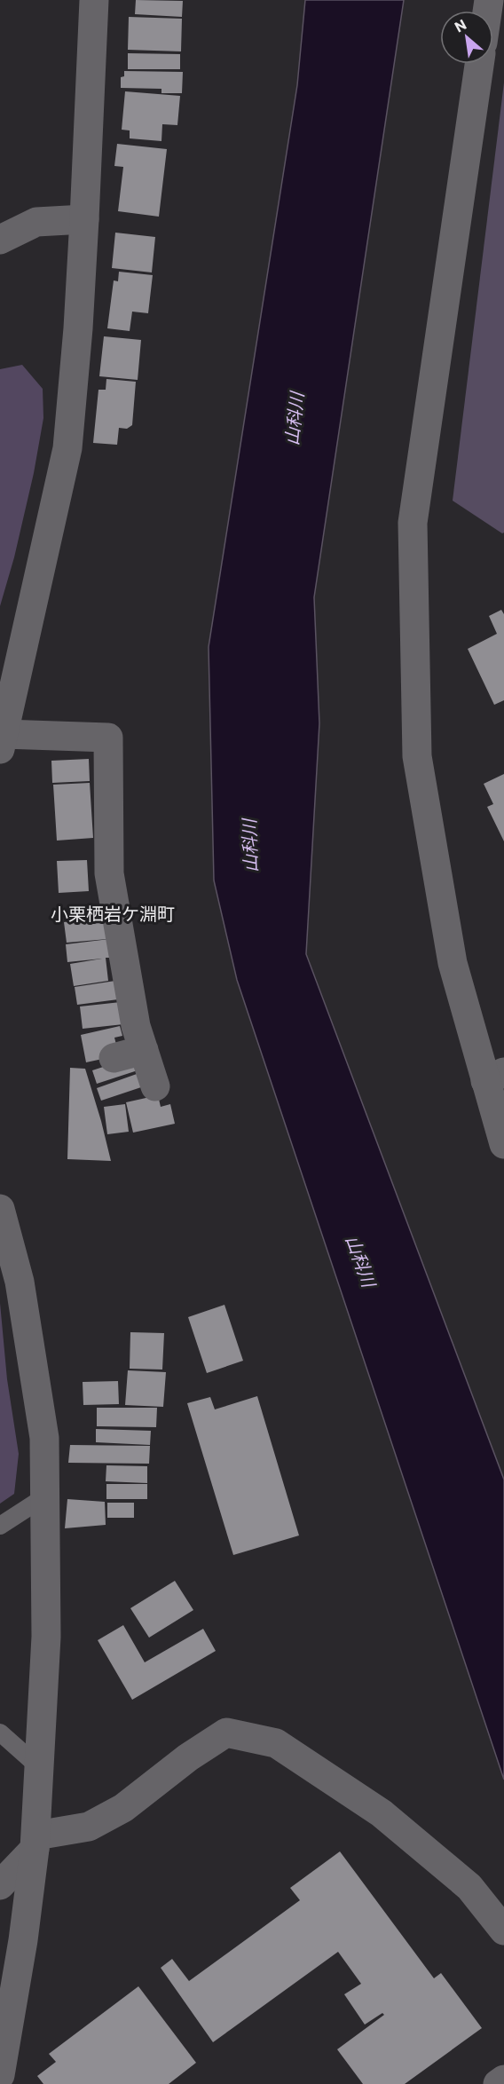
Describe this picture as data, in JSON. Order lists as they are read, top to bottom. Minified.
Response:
{"districts":["小栗栖岩ケ淵町"],"water":["山科川"],"north":"top left"}
